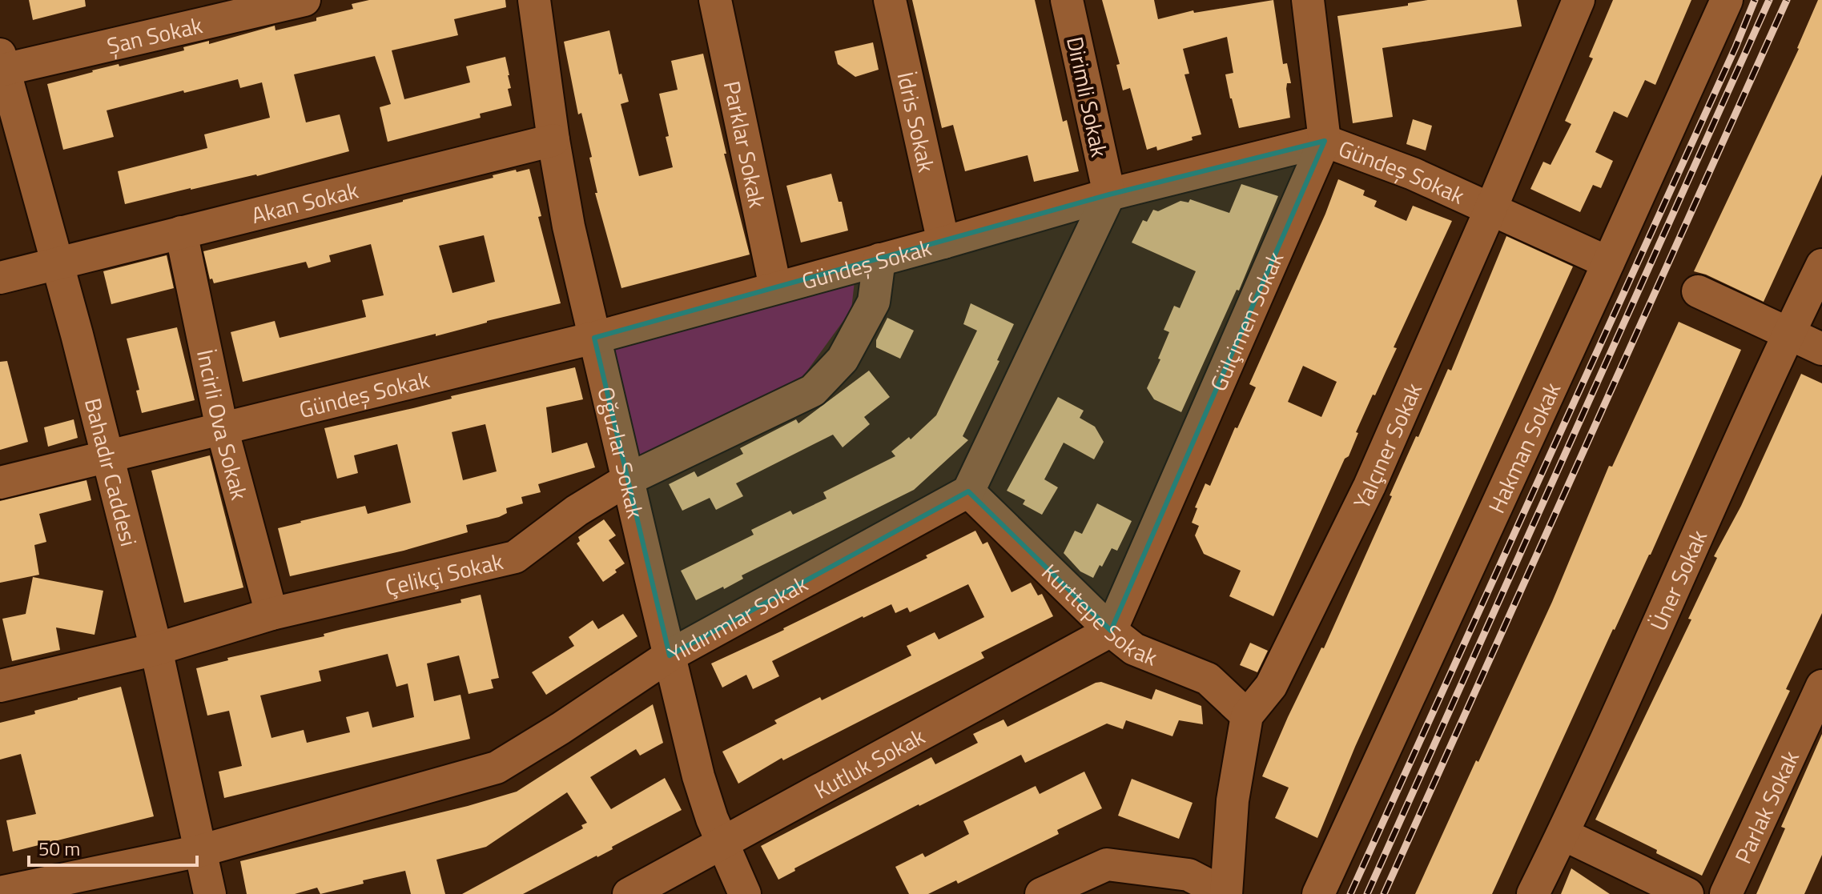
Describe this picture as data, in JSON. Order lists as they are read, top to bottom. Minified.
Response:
{"streets":{"street":["Şan Sokak","Dirimli Sokak","İdris Sokak","Parklar Sokak","Gündeş Sokak","Akan Sokak","Gülçimen Sokak","İncirli Ova Sokak","Yalçıner Sokak","Hakman Sokak","Oğuzlar Sokak","Bahadır Caddesi","Çelikçi Sokak","Üner Sokak","Kurttepe Sokak","Yıldırımlar Sokak","Kutluk Sokak","Parlak Sokak"]},"crossings":[["Şan Sokak","Bahadır Caddesi"],["Dirimli Sokak","Gündeş Sokak"],["İdris Sokak","Gündeş Sokak"],["Parklar Sokak","Gündeş Sokak"],["Gündeş Sokak","Gülçimen Sokak"],["Gündeş Sokak","İncirli Ova Sokak"],["Gündeş Sokak","Yalçıner Sokak"],["Gündeş Sokak","Hakman Sokak"],["Gündeş Sokak","Oğuzlar Sokak"],["Gündeş Sokak","Bahadır Caddesi"],["Gündeş Sokak","Çelikçi Sokak"],["Akan Sokak","İncirli Ova Sokak"],["Akan Sokak","Oğuzlar Sokak"],["Akan Sokak","Bahadır Caddesi"],["Gülçimen Sokak","Kurttepe Sokak"],["Gülçimen Sokak","Kutluk Sokak"],["İncirli Ova Sokak","Çelikçi Sokak"],["Yalçıner Sokak","Kurttepe Sokak"],["Oğuzlar Sokak","Çelikçi Sokak"],["Oğuzlar Sokak","Yıldırımlar Sokak"],["Oğuzlar Sokak","Kutluk Sokak"],["Bahadır Caddesi","Çelikçi Sokak"],["Bahadır Caddesi","Yıldırımlar Sokak"],["Kurttepe Sokak","Yıldırımlar Sokak"],["Kurttepe Sokak","Kutluk Sokak"]],"scale_bar":"50 m"}
